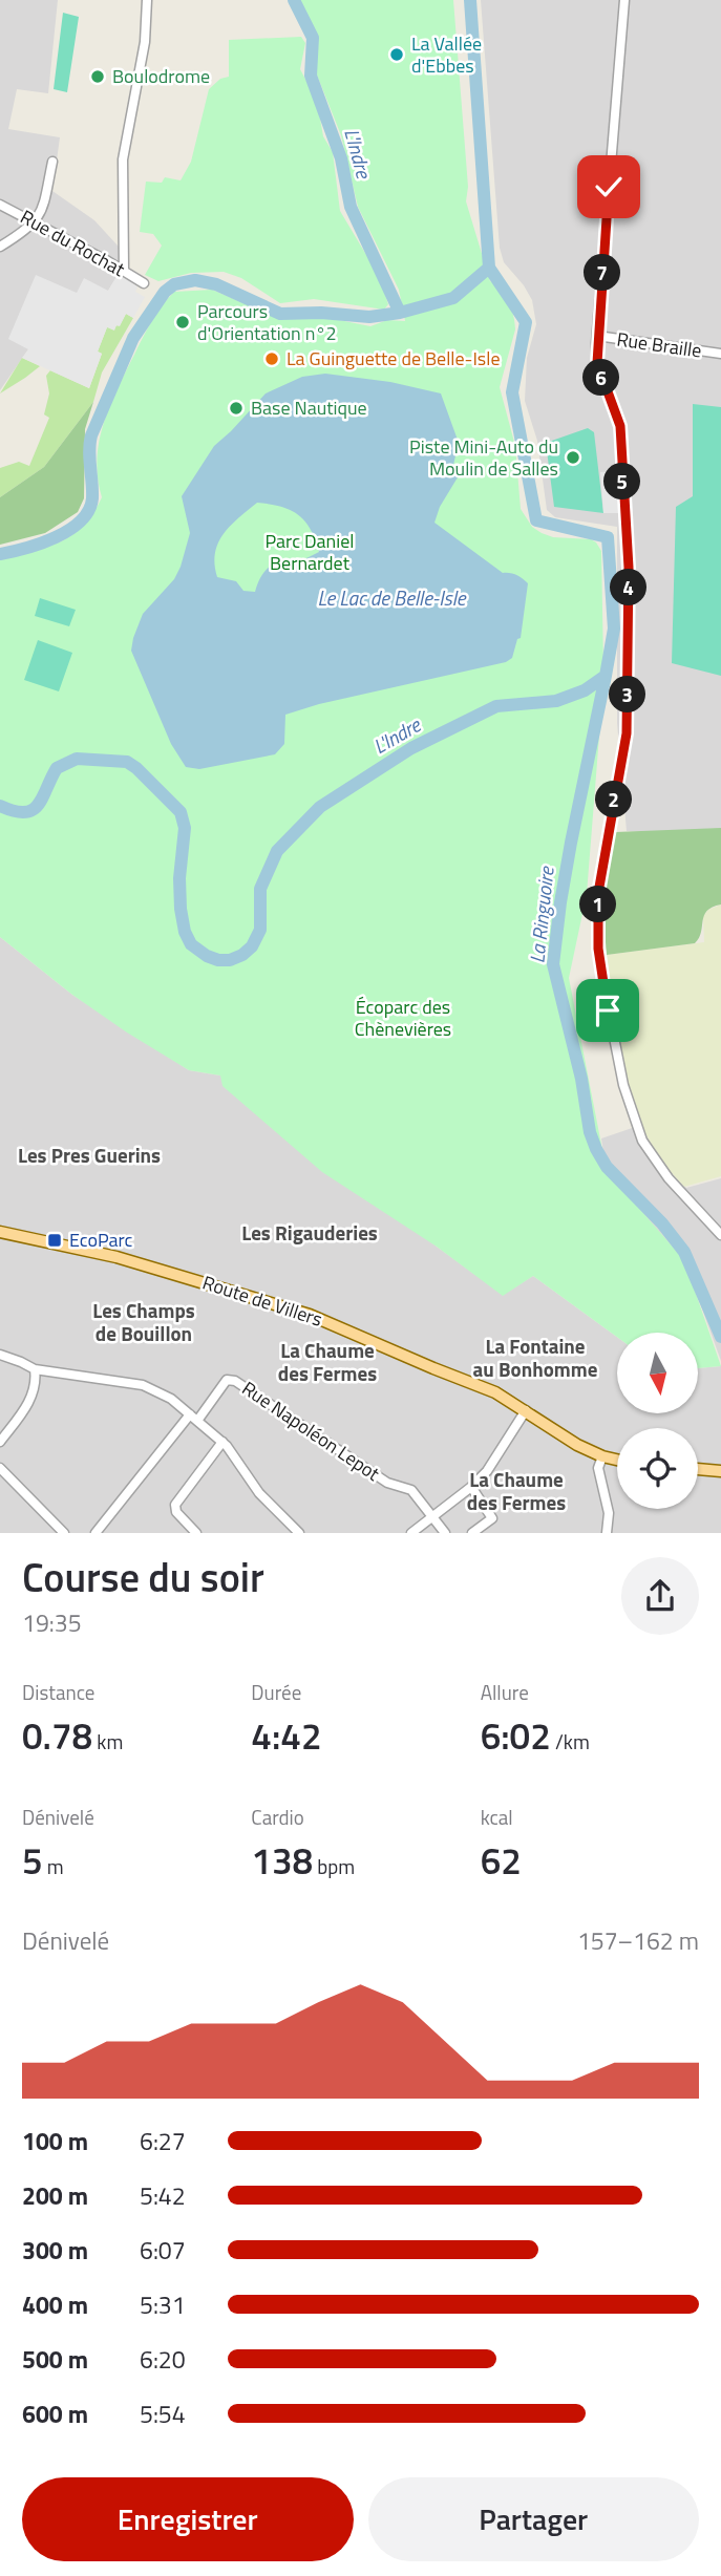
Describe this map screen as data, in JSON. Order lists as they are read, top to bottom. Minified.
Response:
{"streets":{"main road":["Route de Villers"],"street":["Rue du Rochat","Rue Braille","Rue Napoléon Lepot"]},"districts":["Les Pres Guerins","Les Rigauderies","Les Champs de Bouillon","La Fontaine au Bonhomme","La Chaume des Fermes","La Chaume des Fermes"],"water":["L'Indre","Le Lac de Belle-Isle","La Ringuoire"],"parks":["Parc Daniel Bernardet","Écoparc des Chènevières"],"places":{"other":["La Vallée d'Ebbes","Boulodrome","Parcours d'Orientation n°2","La Guinguette de Belle-Isle","Base Nautique","Piste Mini-Auto du Moulin de Salles"],"transit":["EcoParc"]},"north":"bottom","page":{"pins":["7","6","5","4","3","2","1"],"heading":["Course du soir","19:35"],"stats":[["Distance","0.78 km"],["Durée","4:42"],["Allure","6:02 /km"],["Dénivelé","5 m"],["Cardio","138 bpm"],["kcal","62"]],"chart":["Dénivelé","157–162 m"],"list":[{"name":"100 m","note":"6:27"},{"name":"200 m","note":"5:42"},{"name":"300 m","note":"6:07"},{"name":"400 m","note":"5:31"},{"name":"500 m","note":"6:20"},{"name":"600 m","note":"5:54"}],"buttons":["Enregistrer","Partager"]}}
